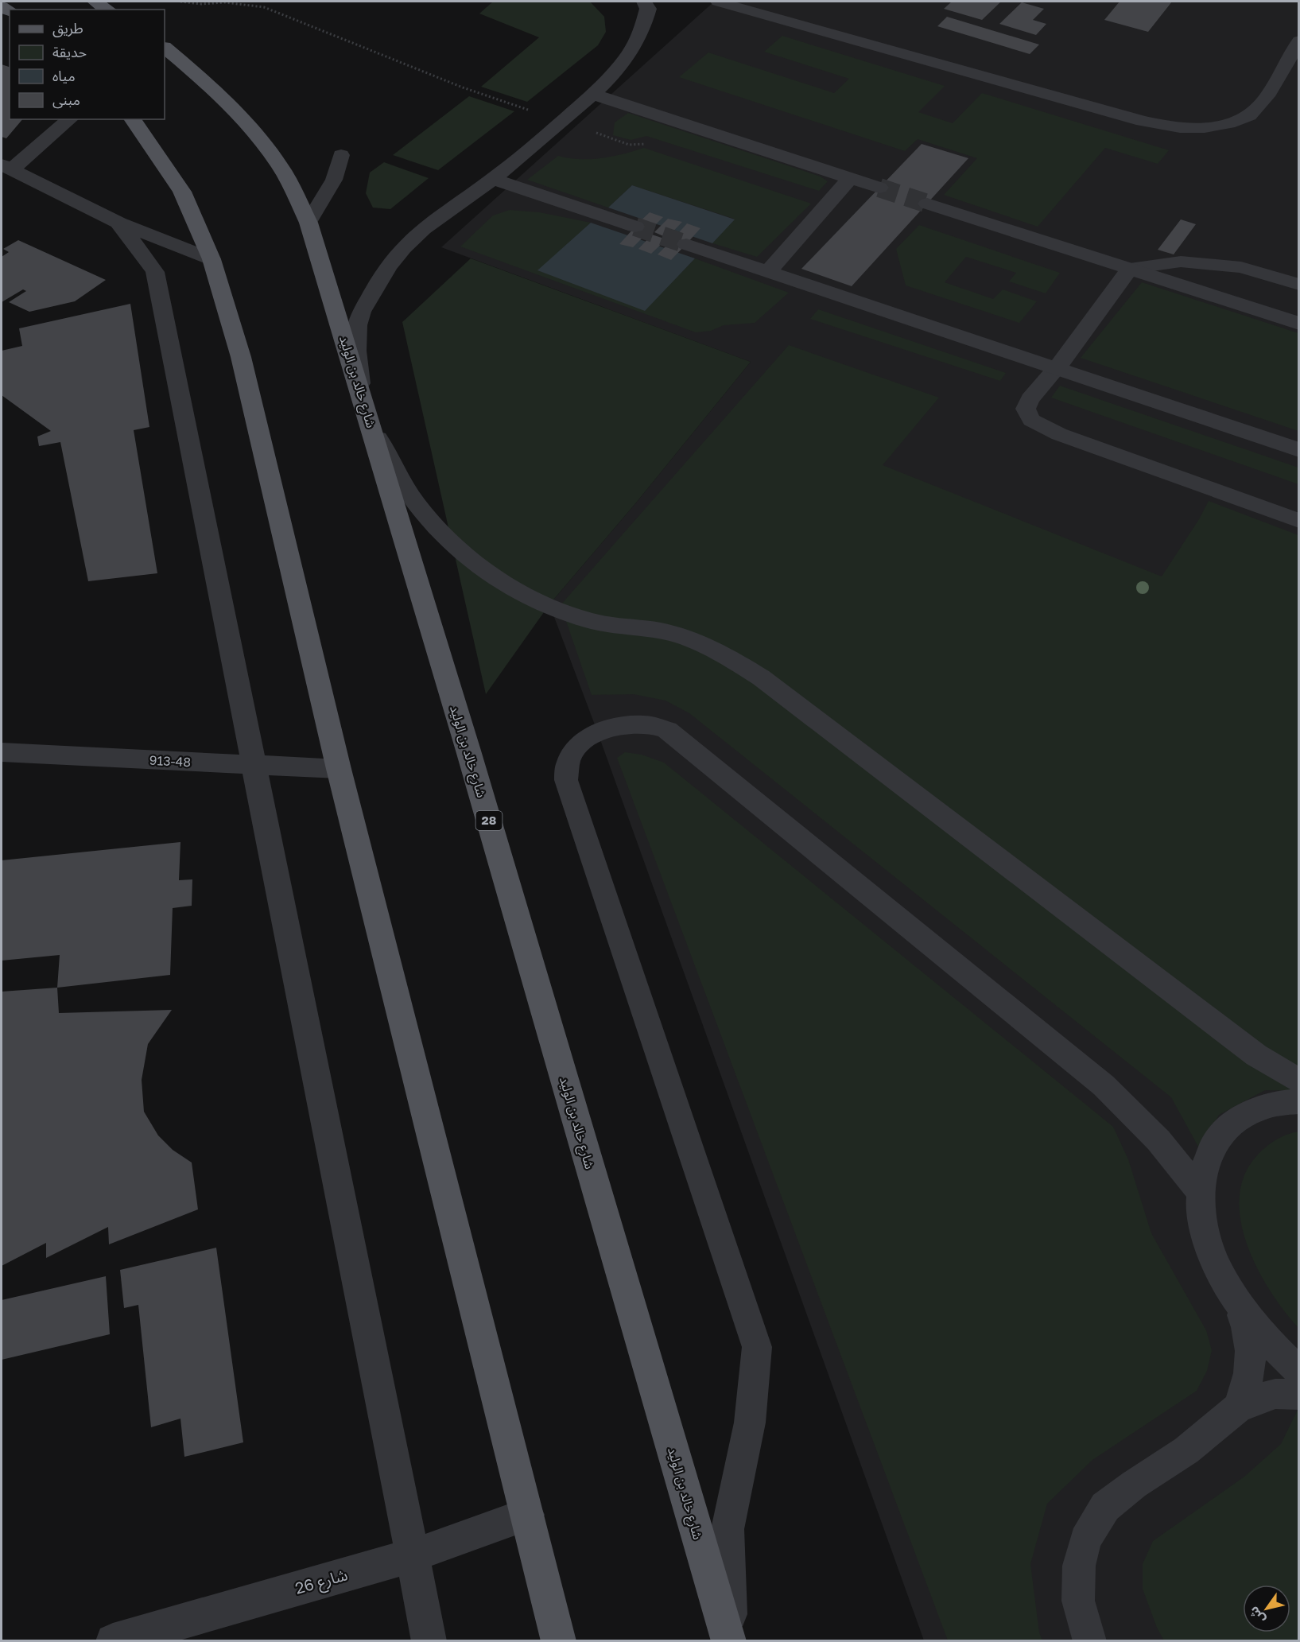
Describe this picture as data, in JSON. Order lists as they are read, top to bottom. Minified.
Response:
{"streets":{"main road":["شارع خالد بن الوليد","28"],"street":["913-48","شارع 26"]},"legend":["طريق","حديقة","مياه","مبنى"],"north":"bottom left"}
